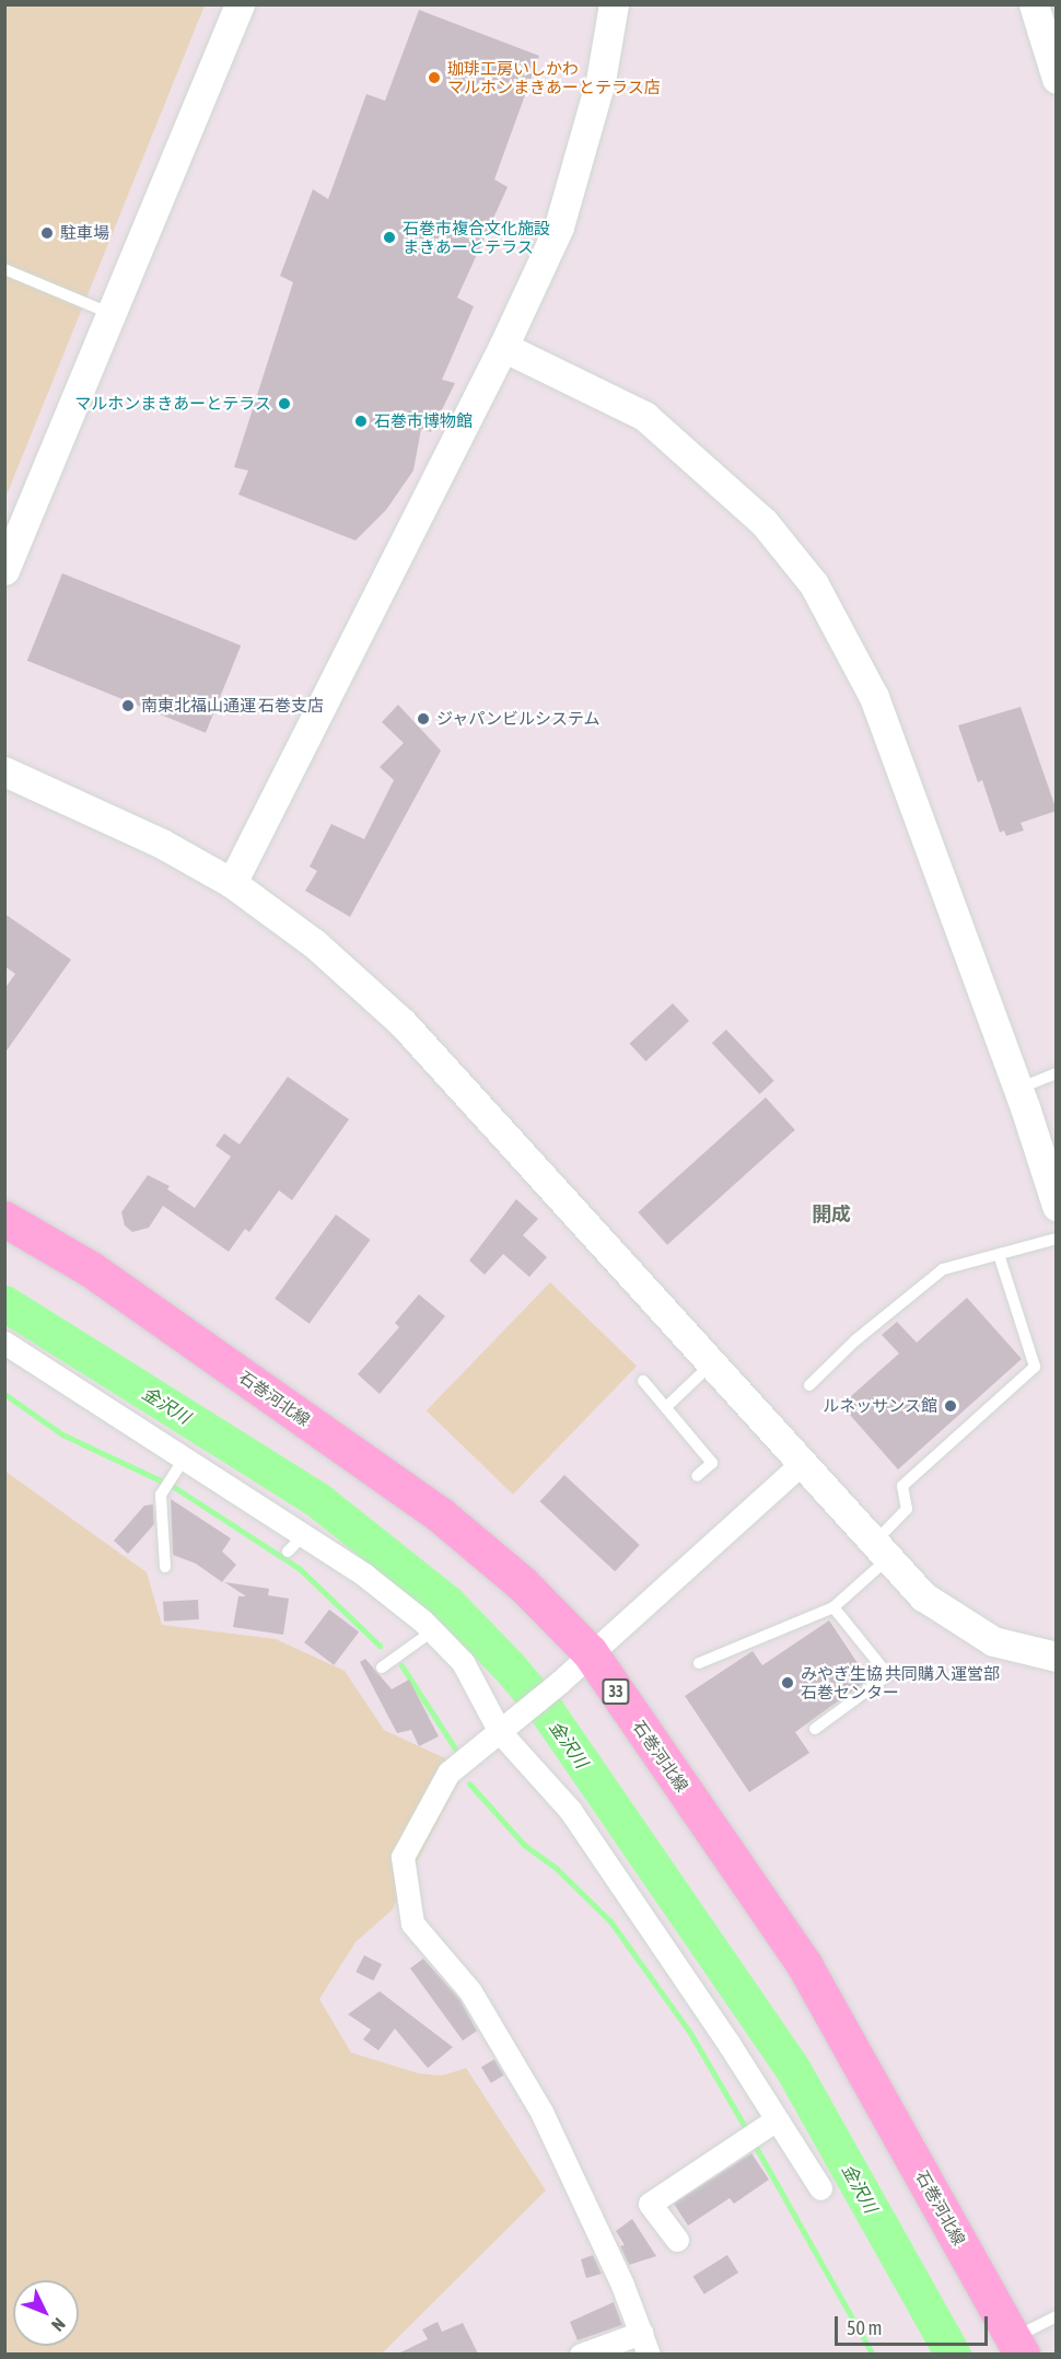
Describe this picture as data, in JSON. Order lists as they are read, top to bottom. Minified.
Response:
{"streets":{"main road":["石巻河北線","33"]},"districts":["開成"],"water":["金沢川"],"places":["珈琲工房いしかわ マルホンまきあーとテラス店","駐車場","石巻市複合文化施設 まきあーとテラス","マルホンまきあーとテラス","石巻市博物館","南東北福山通運 石巻支店","ジャパンビルシステム","ルネッサンス館","みやぎ生協 共同購入運営部 石巻センター"],"scale_bar":"50 m","north":"bottom right"}
